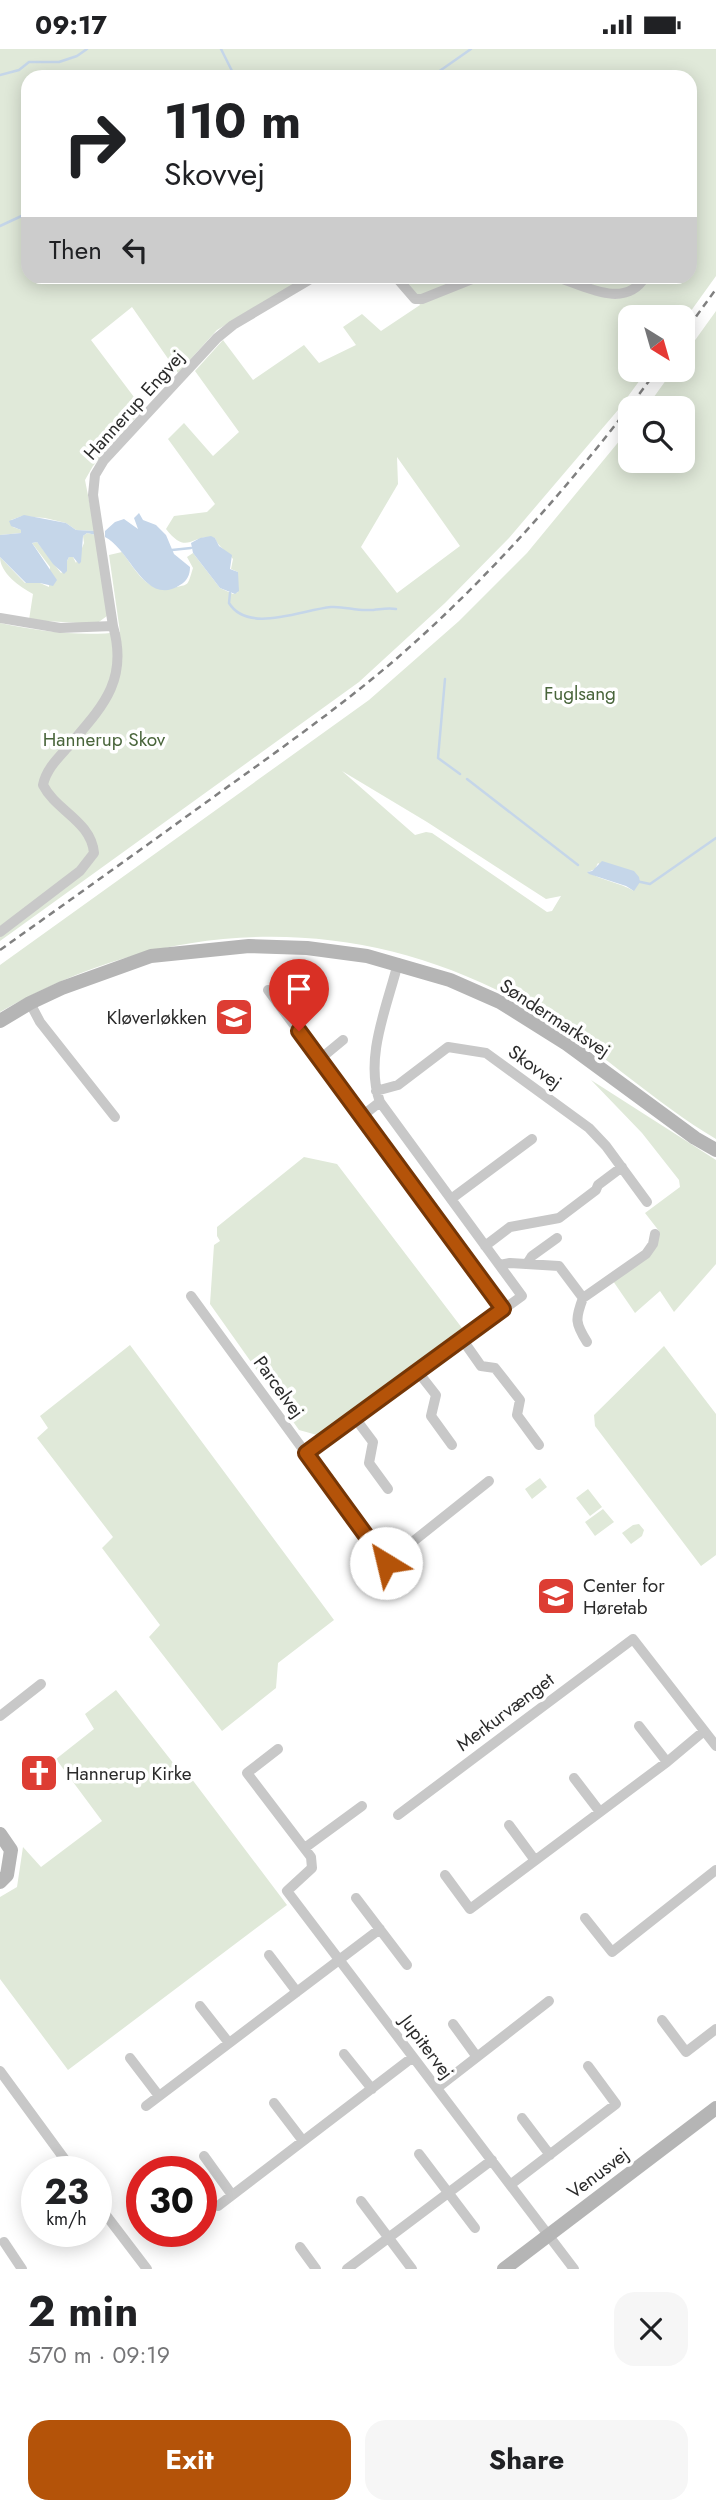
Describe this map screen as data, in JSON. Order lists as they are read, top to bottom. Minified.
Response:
{"streets":{"street":["Hannerup Engvej","Søndermarksvej","Skovvej","Parcelvej","Merkurvænget","Jupitervej","Venusvej"]},"crossings":[["Jupitervej","Venusvej"]],"parks":["Fuglsang","Hannerup Skov"],"places":{"school or university":["Kløverløkken","Center for Høretab"],"church":["Hannerup Kirke"]},"north":"bottom right","page":{"status":"09:17","turn":["110 m","Skovvej"],"then":"Then","speed":"23 km/h","limit":"30","heading":["2 min","570 m · 09:19"],"buttons":["Exit","Share"]}}
